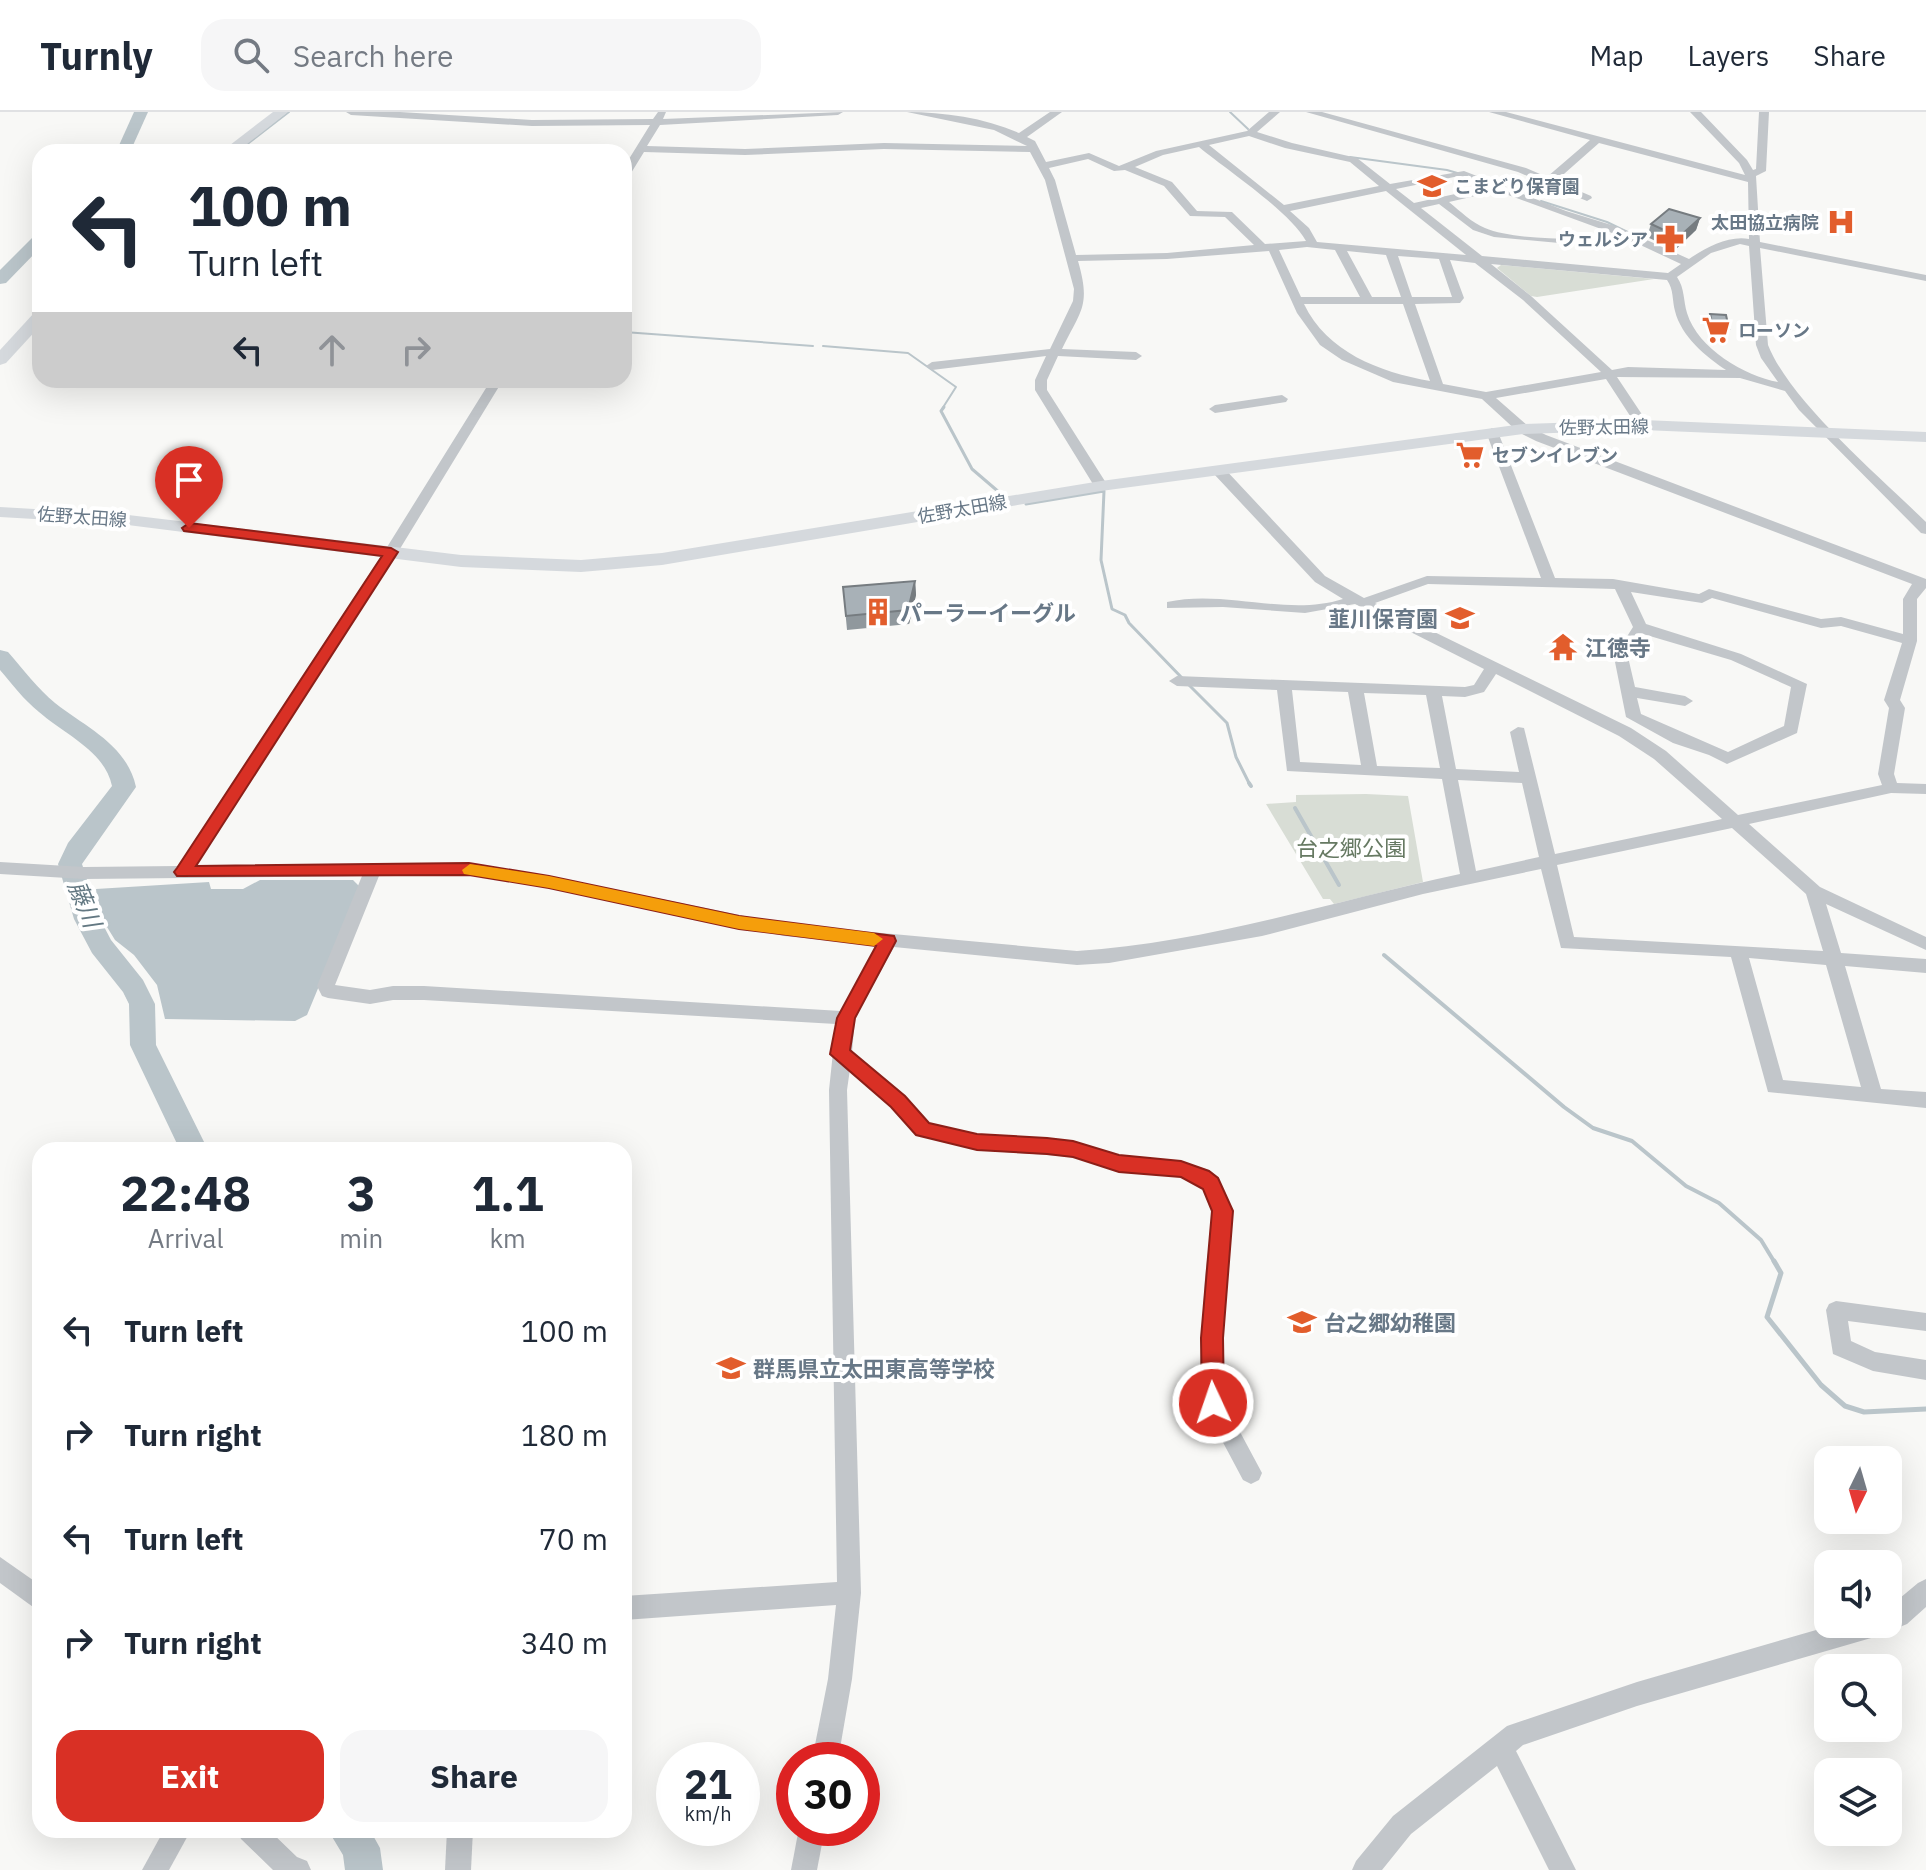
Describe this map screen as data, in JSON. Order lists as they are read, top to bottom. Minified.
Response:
{"streets":{"main road":["佐野太田線"]},"water":["藤川"],"parks":["台之郷公園"],"places":{"school or university":["こまどり保育園","韮川保育園","台之郷幼稚園","群馬県立太田東高等学校"],"hospital":["太田協立病院"],"pharmacy":["ウェルシア"],"supermarket":["ローソン","セブンイレブン"],"building":["パーラーイーグル"],"temple":["江徳寺"]},"north":"bottom","page":{"header":"Turnly","search":"Search here","nav":["Map","Layers","Share"],"turn":["100 m","Turn left"],"eta":["22:48","Arrival","3","min","1.1","km"],"list":[{"name":"Turn left","value":"100 m"},{"name":"Turn right","value":"180 m"},{"name":"Turn left","value":"70 m"},{"name":"Turn right","value":"340 m"}],"buttons":["Exit","Share"],"speed":"21 km/h","limit":"30"}}
